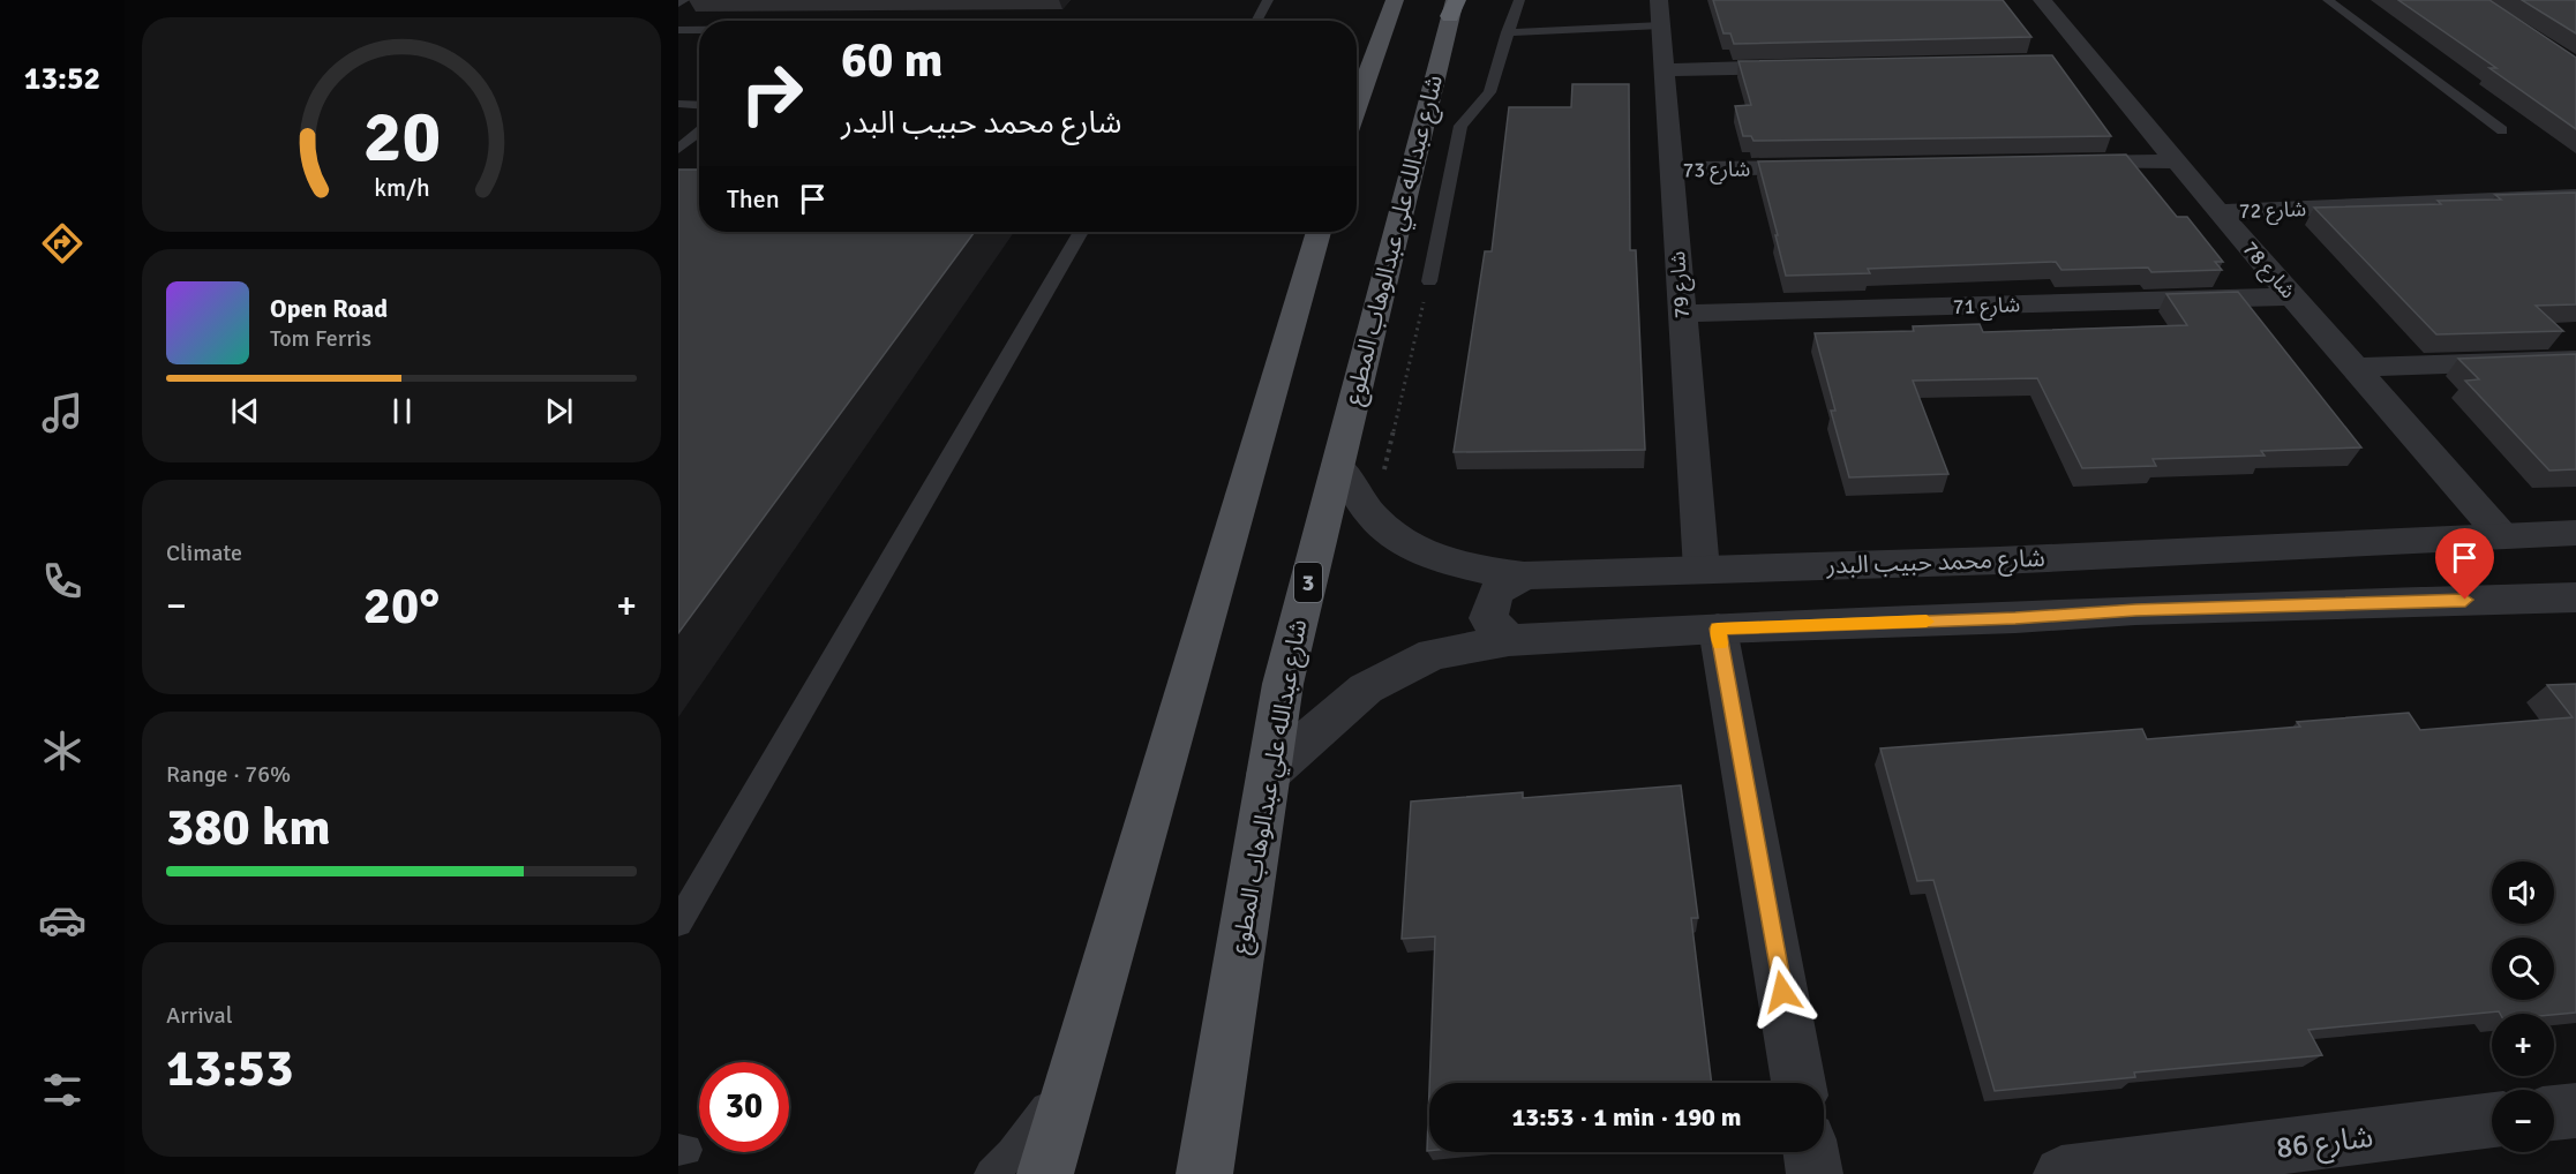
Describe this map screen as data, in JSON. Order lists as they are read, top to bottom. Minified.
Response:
{"streets":{"main road":["شارع عبدالله علي عبدالوهاب المطوع","3"],"street":["شارع 73","شارع 72","شارع 78","شارع 79","شارع 71","شارع محمد حبيب البدر","شارع 86"]},"crossings":[["شارع 73","شارع 79"],["شارع 72","شارع 78"],["شارع عبدالله علي عبدالوهاب المطوع","شارع محمد حبيب البدر"],["شارع 78","شارع 71"],["شارع 78","شارع محمد حبيب البدر"],["شارع 79","شارع 71"],["شارع 79","شارع محمد حبيب البدر"]],"page":{"tabs":"13:52","turn":["60 m","شارع محمد حبيب البدر"],"then":"Then","song":["Open Road","Tom Ferris"],"tile":["Climate",["Range · 76%","380 km"],["Arrival","13:53"]],"heat":["−","20°","+"],"map_buttons":["+","−"],"limit":"30","trip":"13:53 · 1 min · 190 m","gauge":["20","km/h"]}}
